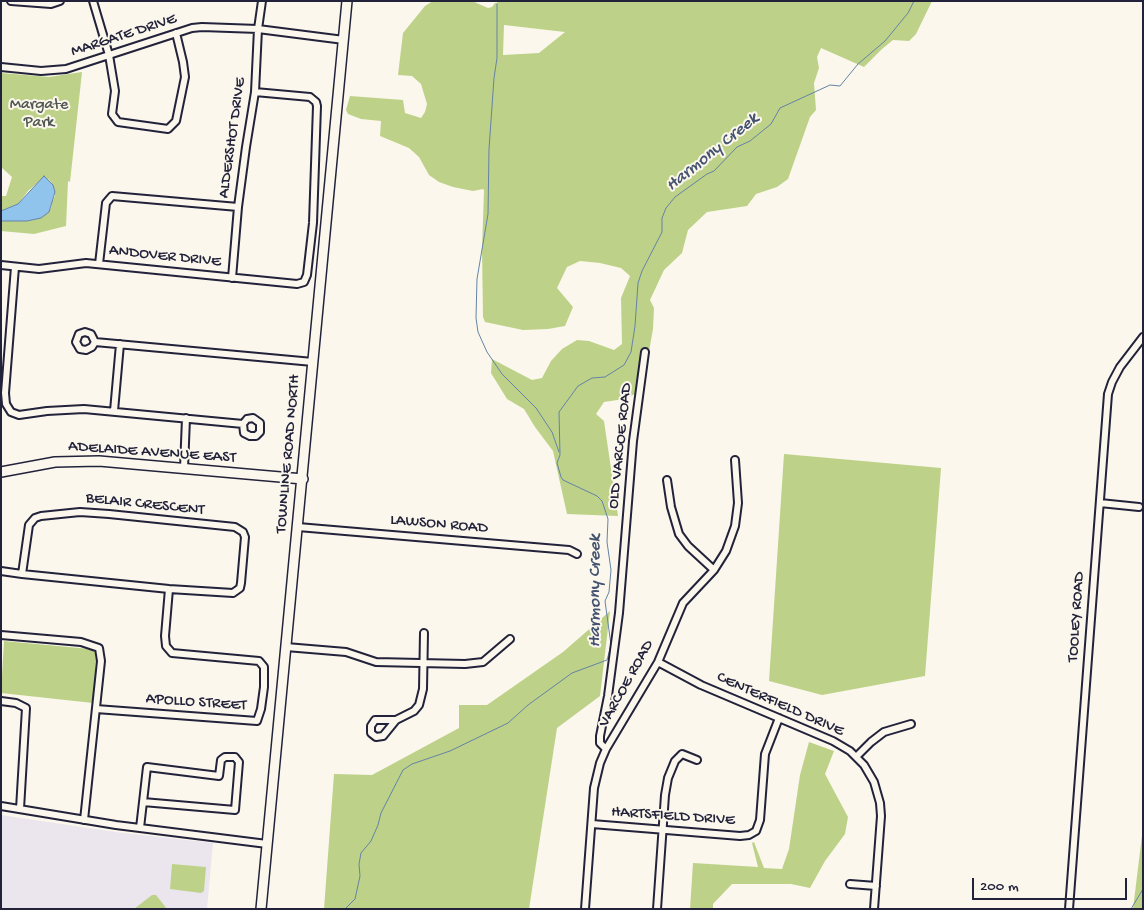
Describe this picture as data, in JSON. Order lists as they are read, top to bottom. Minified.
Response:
{"streets":{"main road":["ADELAIDE AVENUE EAST","TOWNLINE ROAD NORTH"],"street":["MARGATE DRIVE","ALDERSHOT DRIVE","ANDOVER DRIVE","OLD VARCOE ROAD","BELAIR CRESCENT","LAWSON ROAD","TOOLEY ROAD","VARCOE ROAD","APOLLO STREET","CENTERFIELD DRIVE","HARTSFIELD DRIVE"]},"crossings":[["MARGATE DRIVE","ALDERSHOT DRIVE"],["MARGATE DRIVE","TOWNLINE ROAD NORTH"],["ALDERSHOT DRIVE","ANDOVER DRIVE"],["OLD VARCOE ROAD","VARCOE ROAD"],["ADELAIDE AVENUE EAST","TOWNLINE ROAD NORTH"],["TOWNLINE ROAD NORTH","LAWSON ROAD"],["BELAIR CRESCENT","APOLLO STREET"],["VARCOE ROAD","CENTERFIELD DRIVE"],["VARCOE ROAD","HARTSFIELD DRIVE"],["CENTERFIELD DRIVE","HARTSFIELD DRIVE"]],"water":["Harmony Creek"],"parks":["Margate Park"],"scale_bar":"200 m"}
